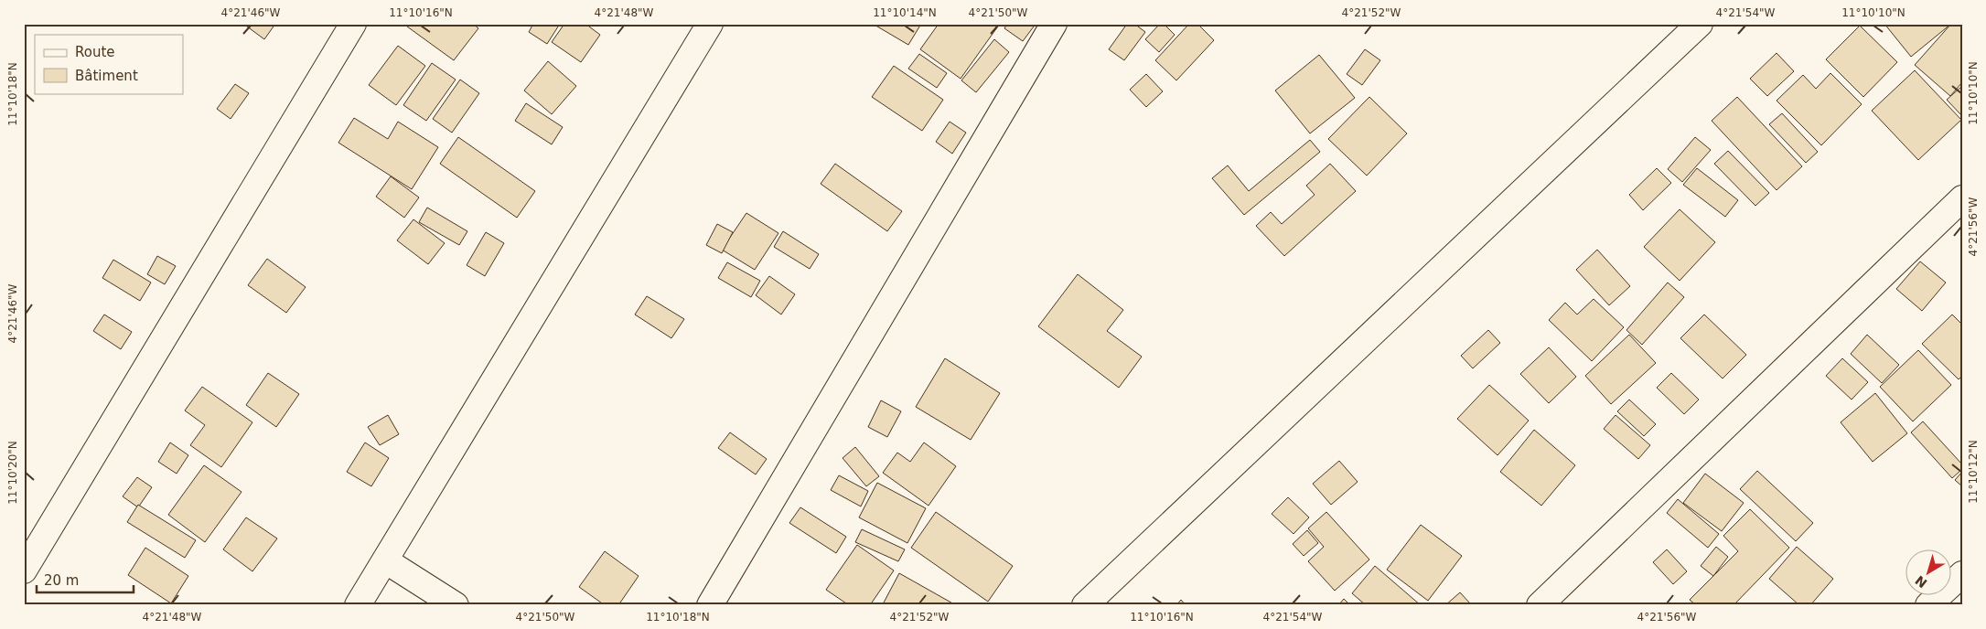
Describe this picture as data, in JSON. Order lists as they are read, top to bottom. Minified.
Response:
{"legend":["Route","Bâtiment"],"scale_bar":"20 m","north":"bottom left","coordinates":["4°21'46\"W","11°10'16\"N","4°21'48\"W","11°10'14\"N","4°21'50\"W","4°21'52\"W","4°21'54\"W","11°10'10\"N","11°10'18\"N","4°21'56\"W","11°10'12\"N","11°10'20\"N"]}
